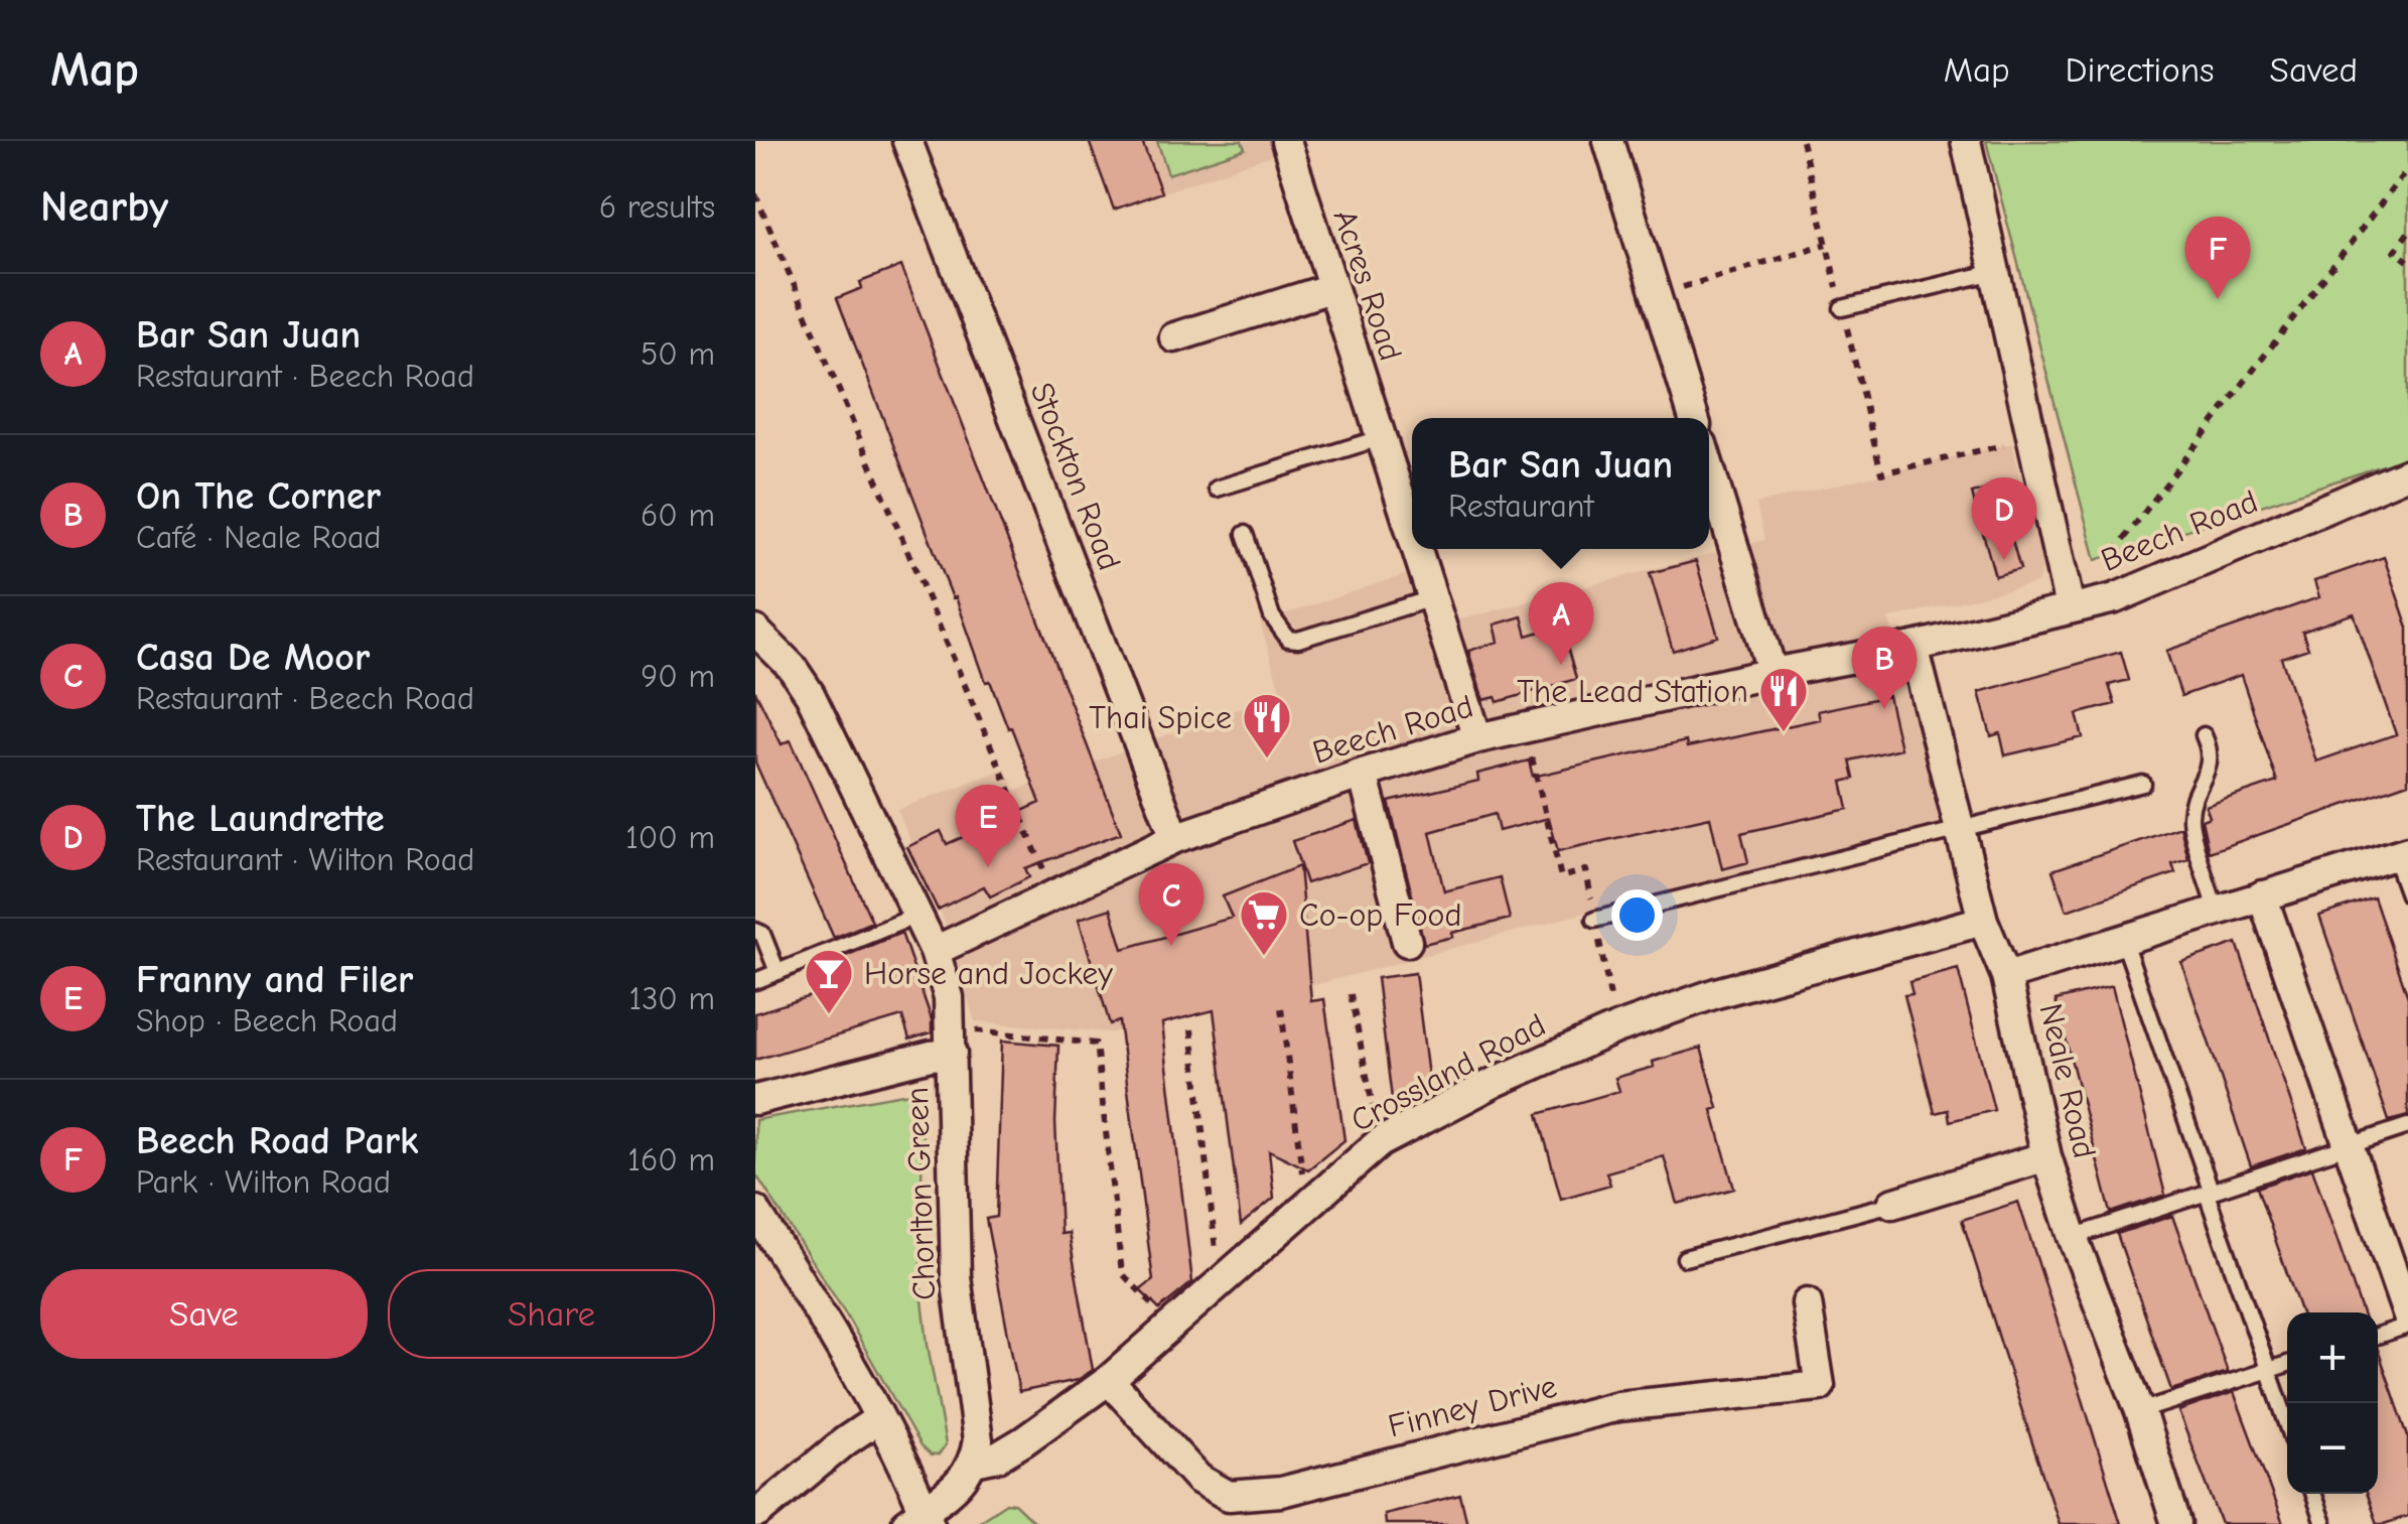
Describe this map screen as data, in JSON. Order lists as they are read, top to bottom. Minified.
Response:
{"streets":{"street":["Acres Road","Stockton Road","Beech Road","Crossland Road","Neale Road","Chorlton Green","Finney Drive"]},"crossings":[["Acres Road","Beech Road"],["Stockton Road","Beech Road"],["Beech Road","Neale Road"],["Crossland Road","Neale Road"],["Crossland Road","Chorlton Green"],["Crossland Road","Finney Drive"]],"places":{"restaurant":["The Lead Station","Thai Spice"],"supermarket":["Co-op Food"],"bar":["Horse and Jockey"]},"page":{"header":"Map","nav":["Map","Directions","Saved"],"heading":["Nearby","6 results"],"pins":["F","D","A","B","E","C"],"list":[{"mark":"A","name":"Bar San Juan","note":"Restaurant · Beech Road","value":"50 m"},{"mark":"B","name":"On The Corner","note":"Café · Neale Road","value":"60 m"},{"mark":"C","name":"Casa De Moor","note":"Restaurant · Beech Road","value":"90 m"},{"mark":"D","name":"The Laundrette","note":"Restaurant · Wilton Road","value":"100 m"},{"mark":"E","name":"Franny and Filer","note":"Shop · Beech Road","value":"130 m"},{"mark":"F","name":"Beech Road Park","note":"Park · Wilton Road","value":"160 m"}],"popup":["Bar San Juan","Restaurant"],"buttons":["Save","Share"],"map_buttons":["+","−"]}}
